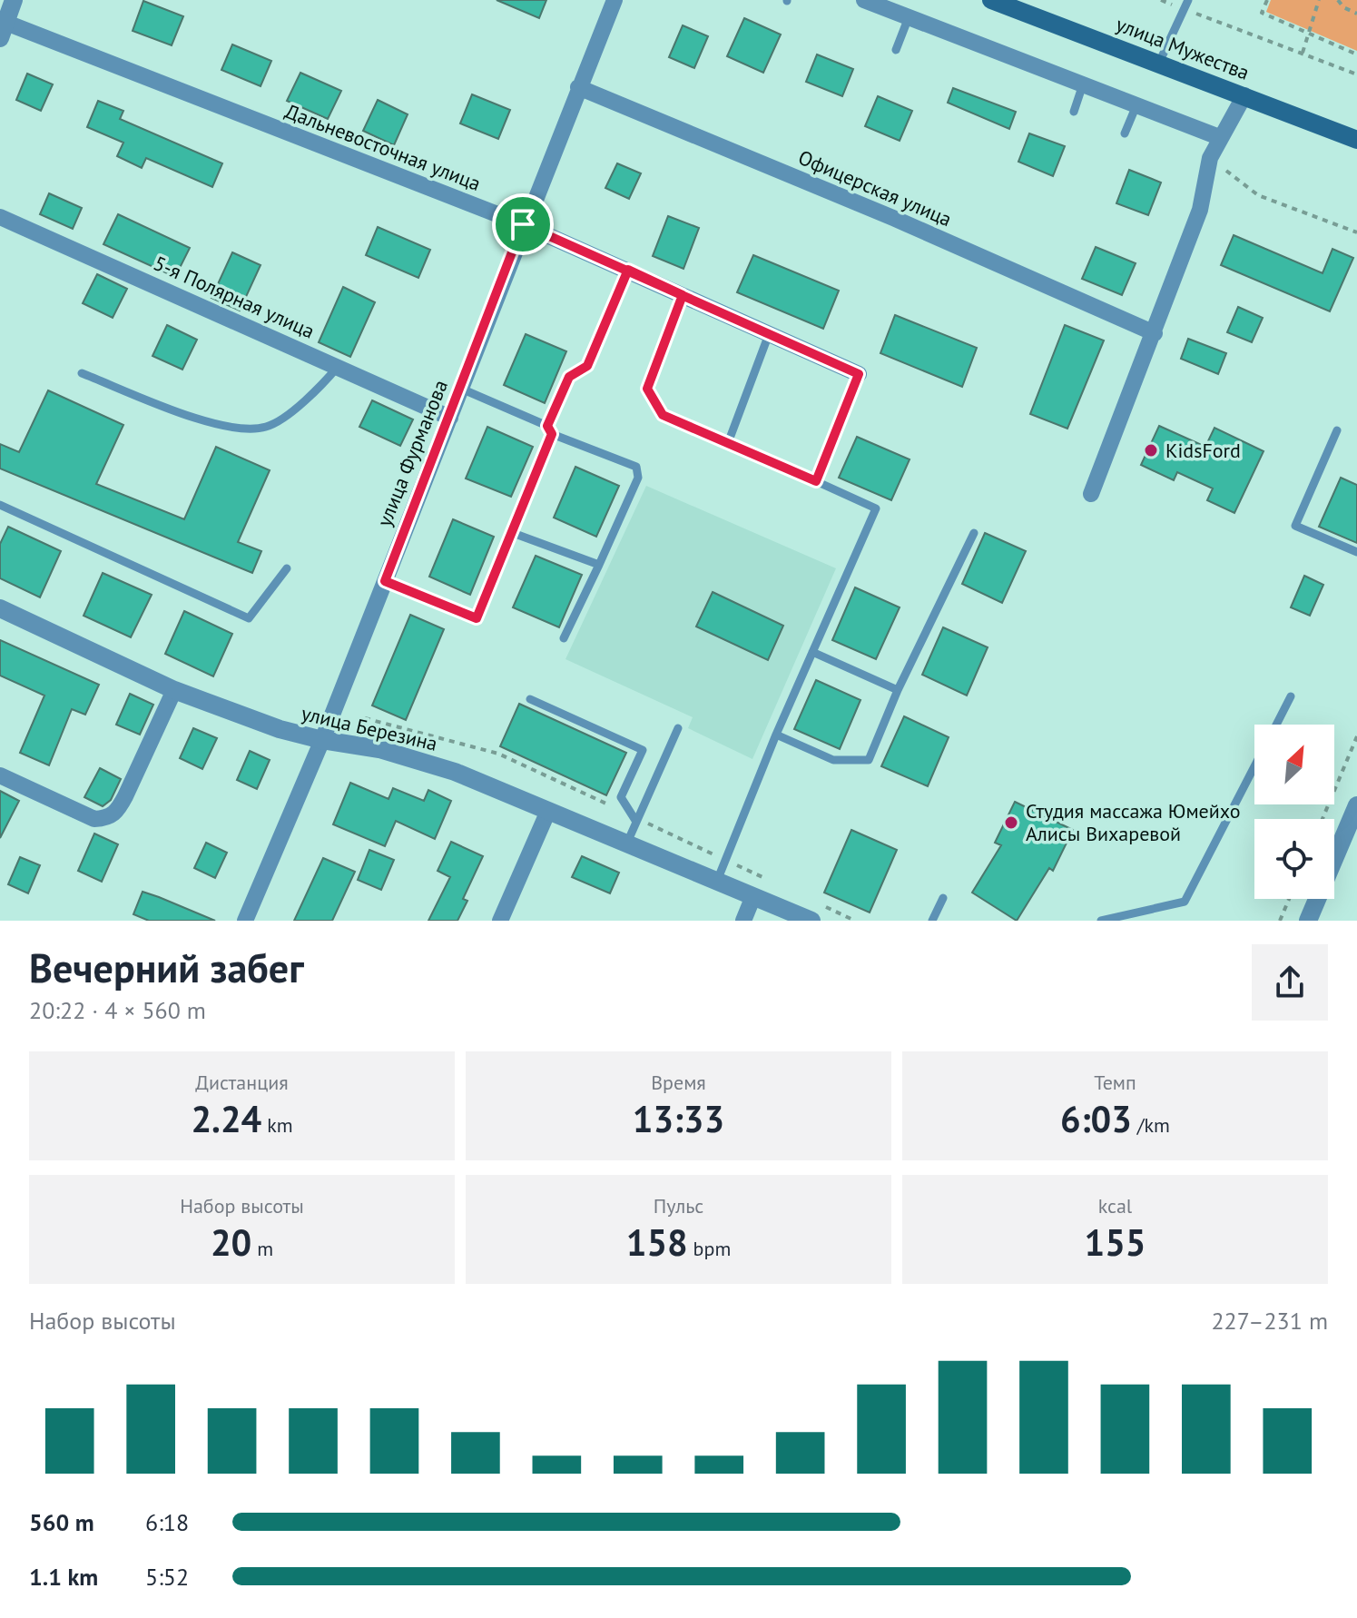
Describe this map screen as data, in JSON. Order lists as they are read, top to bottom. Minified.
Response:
{"streets":{"main road":["улица Мужества"],"street":["Дальневосточная улица","Офицерская улица","5-я Полярная улица","улица Фурманова","улица Березина"]},"crossings":[["Дальневосточная улица","улица Фурманова"],["Офицерская улица","улица Фурманова"],["5-я Полярная улица","улица Фурманова"],["улица Фурманова","улица Березина"]],"places":["KidsFord","Студия массажа Юмейхо Алисы Вихаревой"],"north":"top right","page":{"heading":["Вечерний забег","20:22 · 4 × 560 m"],"stats":[["Дистанция","2.24 km"],["Время","13:33"],["Темп","6:03 /km"],["Набор высоты","20 m"],["Пульс","158 bpm"],["kcal","155"]],"chart":["Набор высоты","227–231 m"],"list":[{"name":"560 m","note":"6:18"},{"name":"1.1 km","note":"5:52"}]}}
